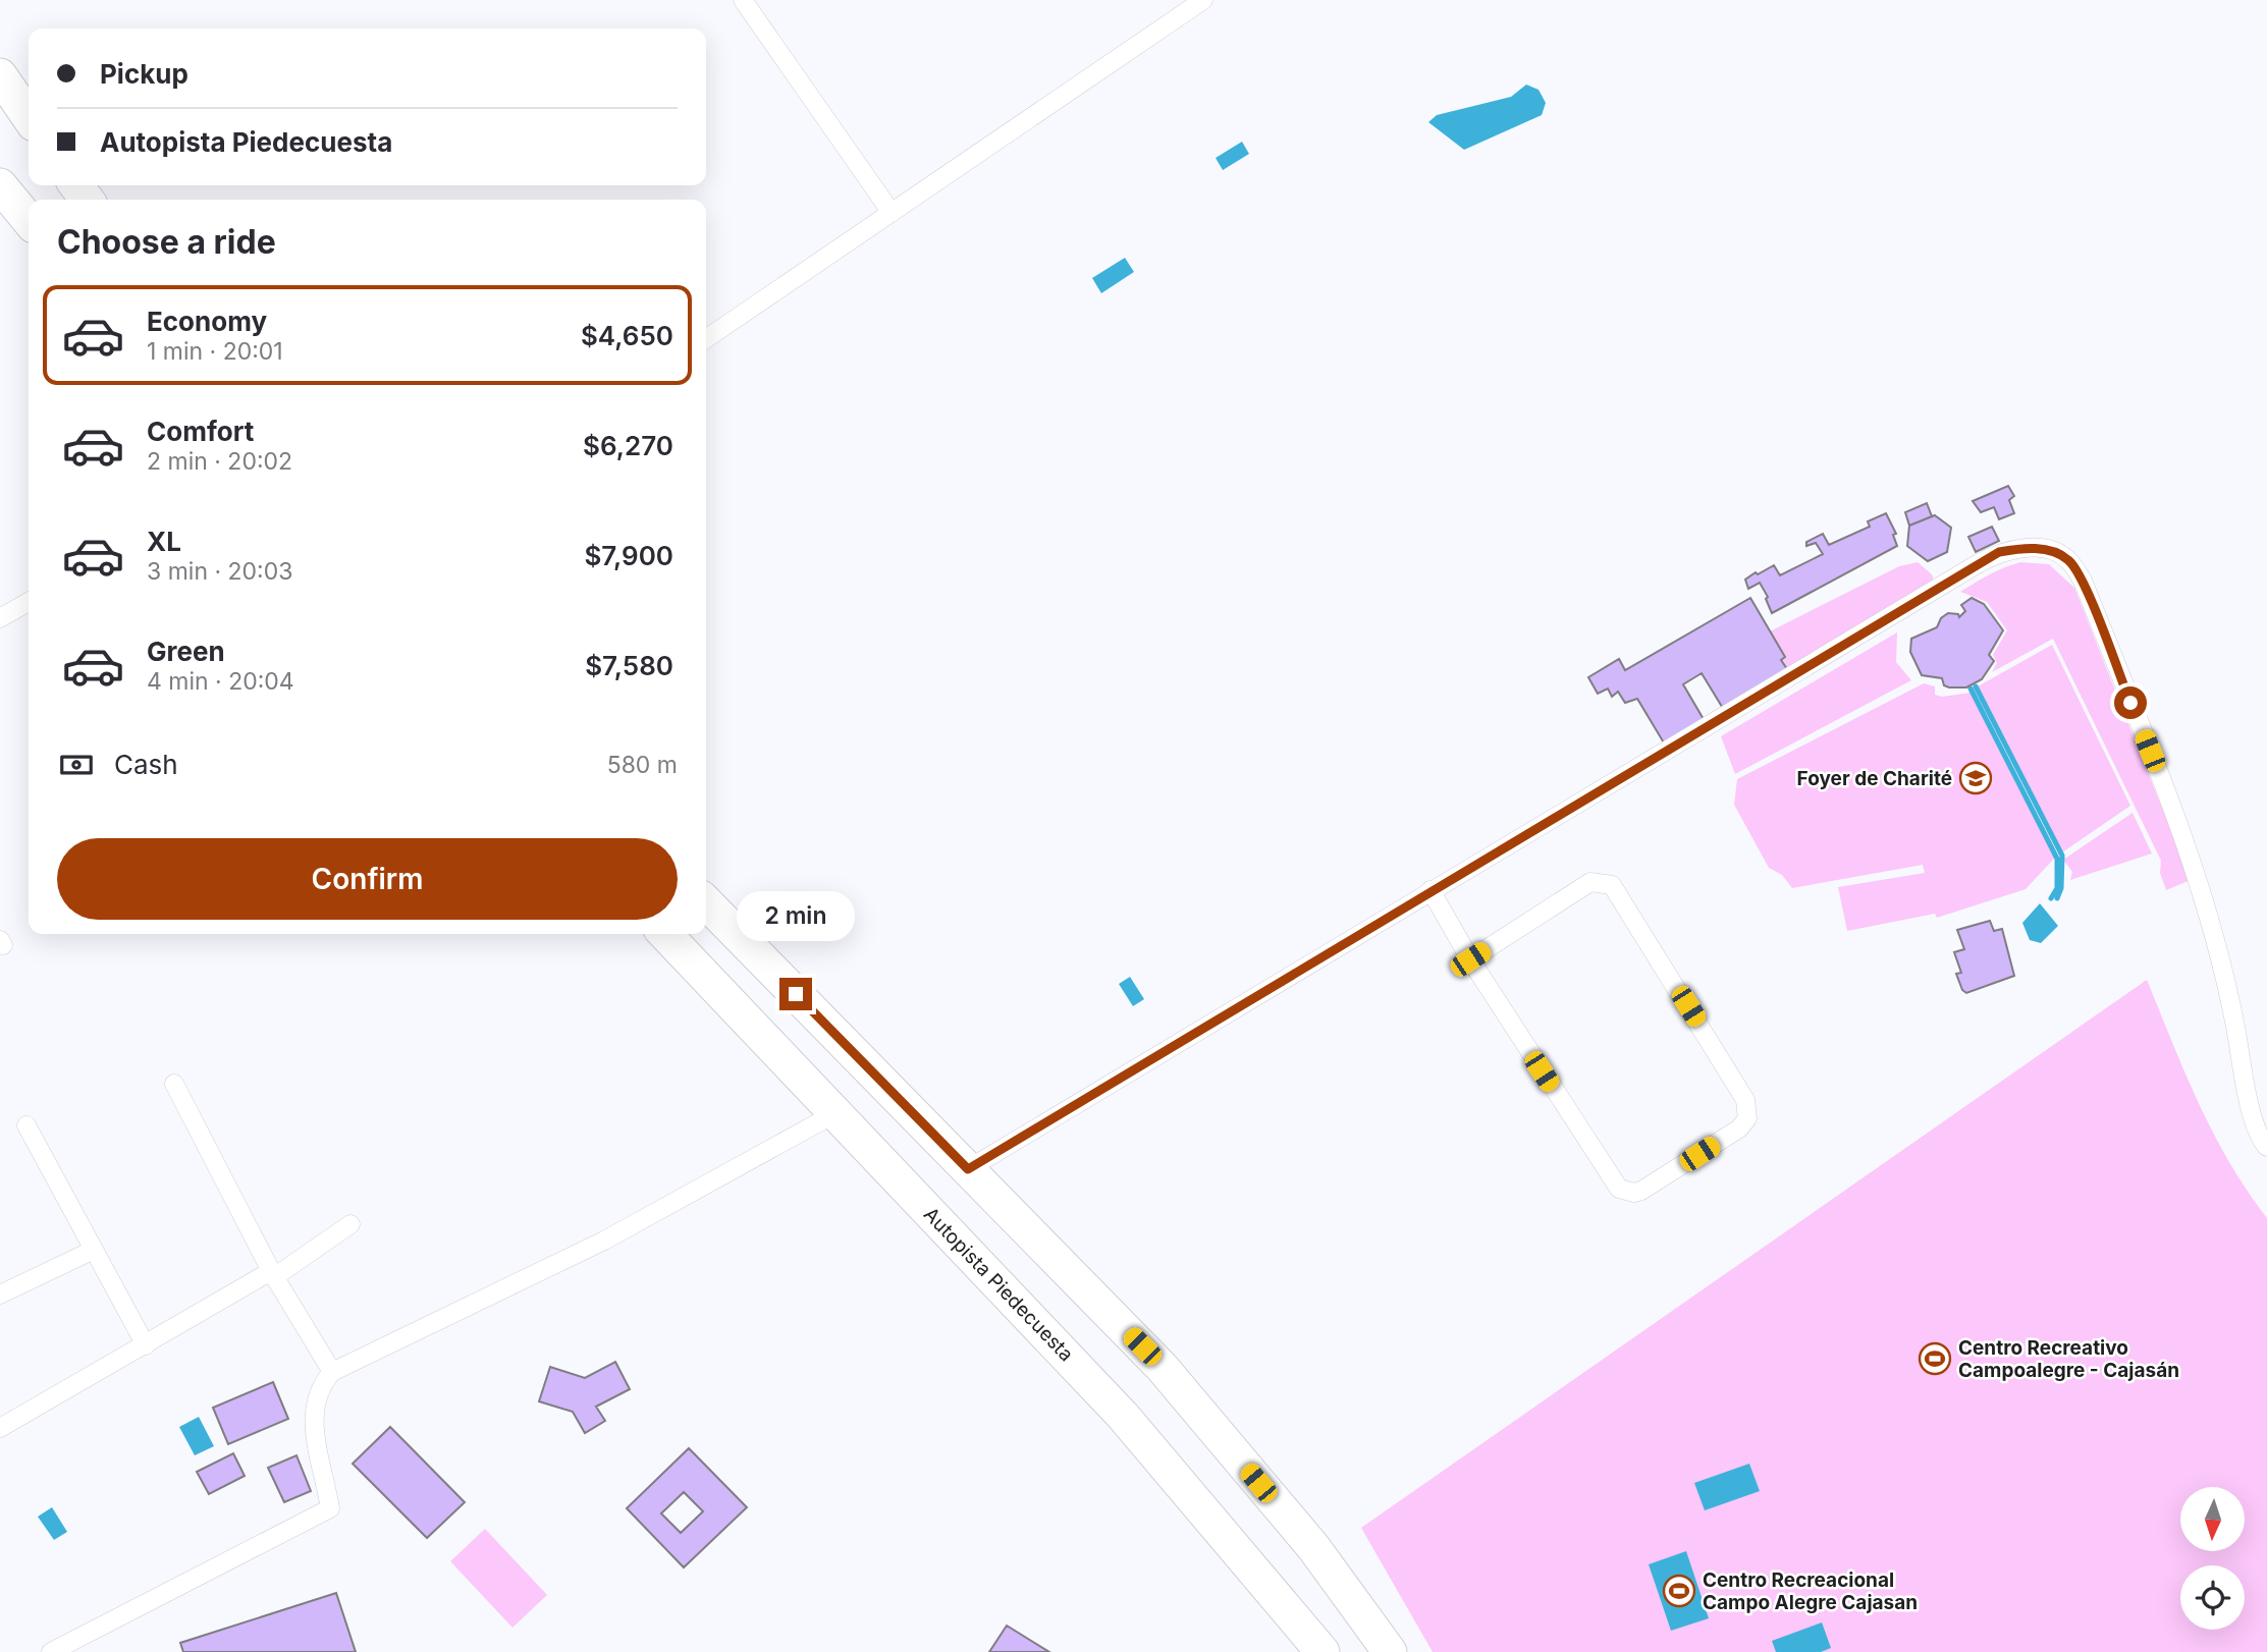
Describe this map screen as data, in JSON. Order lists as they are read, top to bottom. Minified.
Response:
{"streets":{"highway":["Autopista Piedecuesta"]},"places":{"school or university":["Foyer de Charité"],"sports":["Centro Recreativo Campoalegre - Cajasán","Centro Recreacional Campo Alegre Cajasan"]},"north":"bottom","page":{"banner":["Pickup","Autopista Piedecuesta"],"heading":"Choose a ride","list":[{"name":"Economy","note":"1 min · 20:01","value":"$4,650"},{"name":"Comfort","note":"2 min · 20:02","value":"$6,270"},{"name":"XL","note":"3 min · 20:03","value":"$7,900"},{"name":"Green","note":"4 min · 20:04","value":"$7,580"}],"pay":["Cash","580 m"],"buttons":"Confirm","bubble":"2 min"}}
